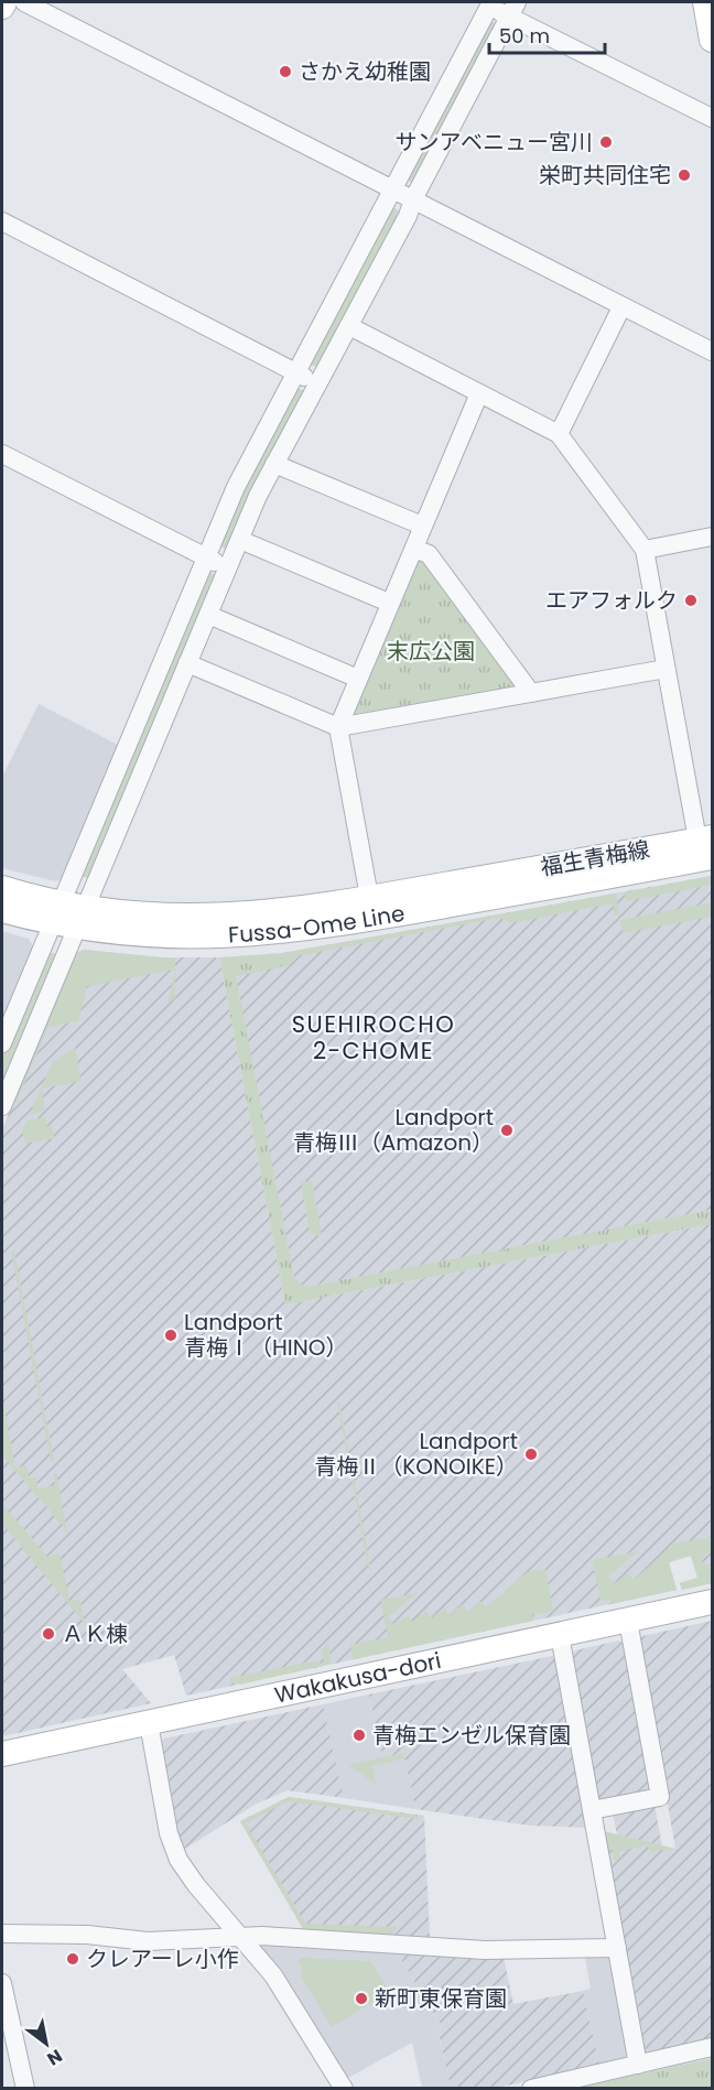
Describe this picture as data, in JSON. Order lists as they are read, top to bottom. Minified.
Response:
{"streets":{"main road":["福生青梅線","Fussa-Ome Line","Wakakusa-dori"]},"crossings":[["福生青梅線","Fussa-Ome Line"]],"districts":["SUEHIROCHO 2-CHOME"],"parks":["末広公園"],"places":["さかえ幼稚園","サンアベニュー宮川","栄町共同住宅","エアフォルク","Landport 青梅Ⅲ（Amazon）","Landport 青梅Ⅰ（HINO）","Landport 青梅Ⅱ（KONOIKE）","ＡＫ棟","青梅エンゼル保育園","クレアーレ小作","新町東保育園"],"scale_bar":"50 m","north":"bottom right"}
